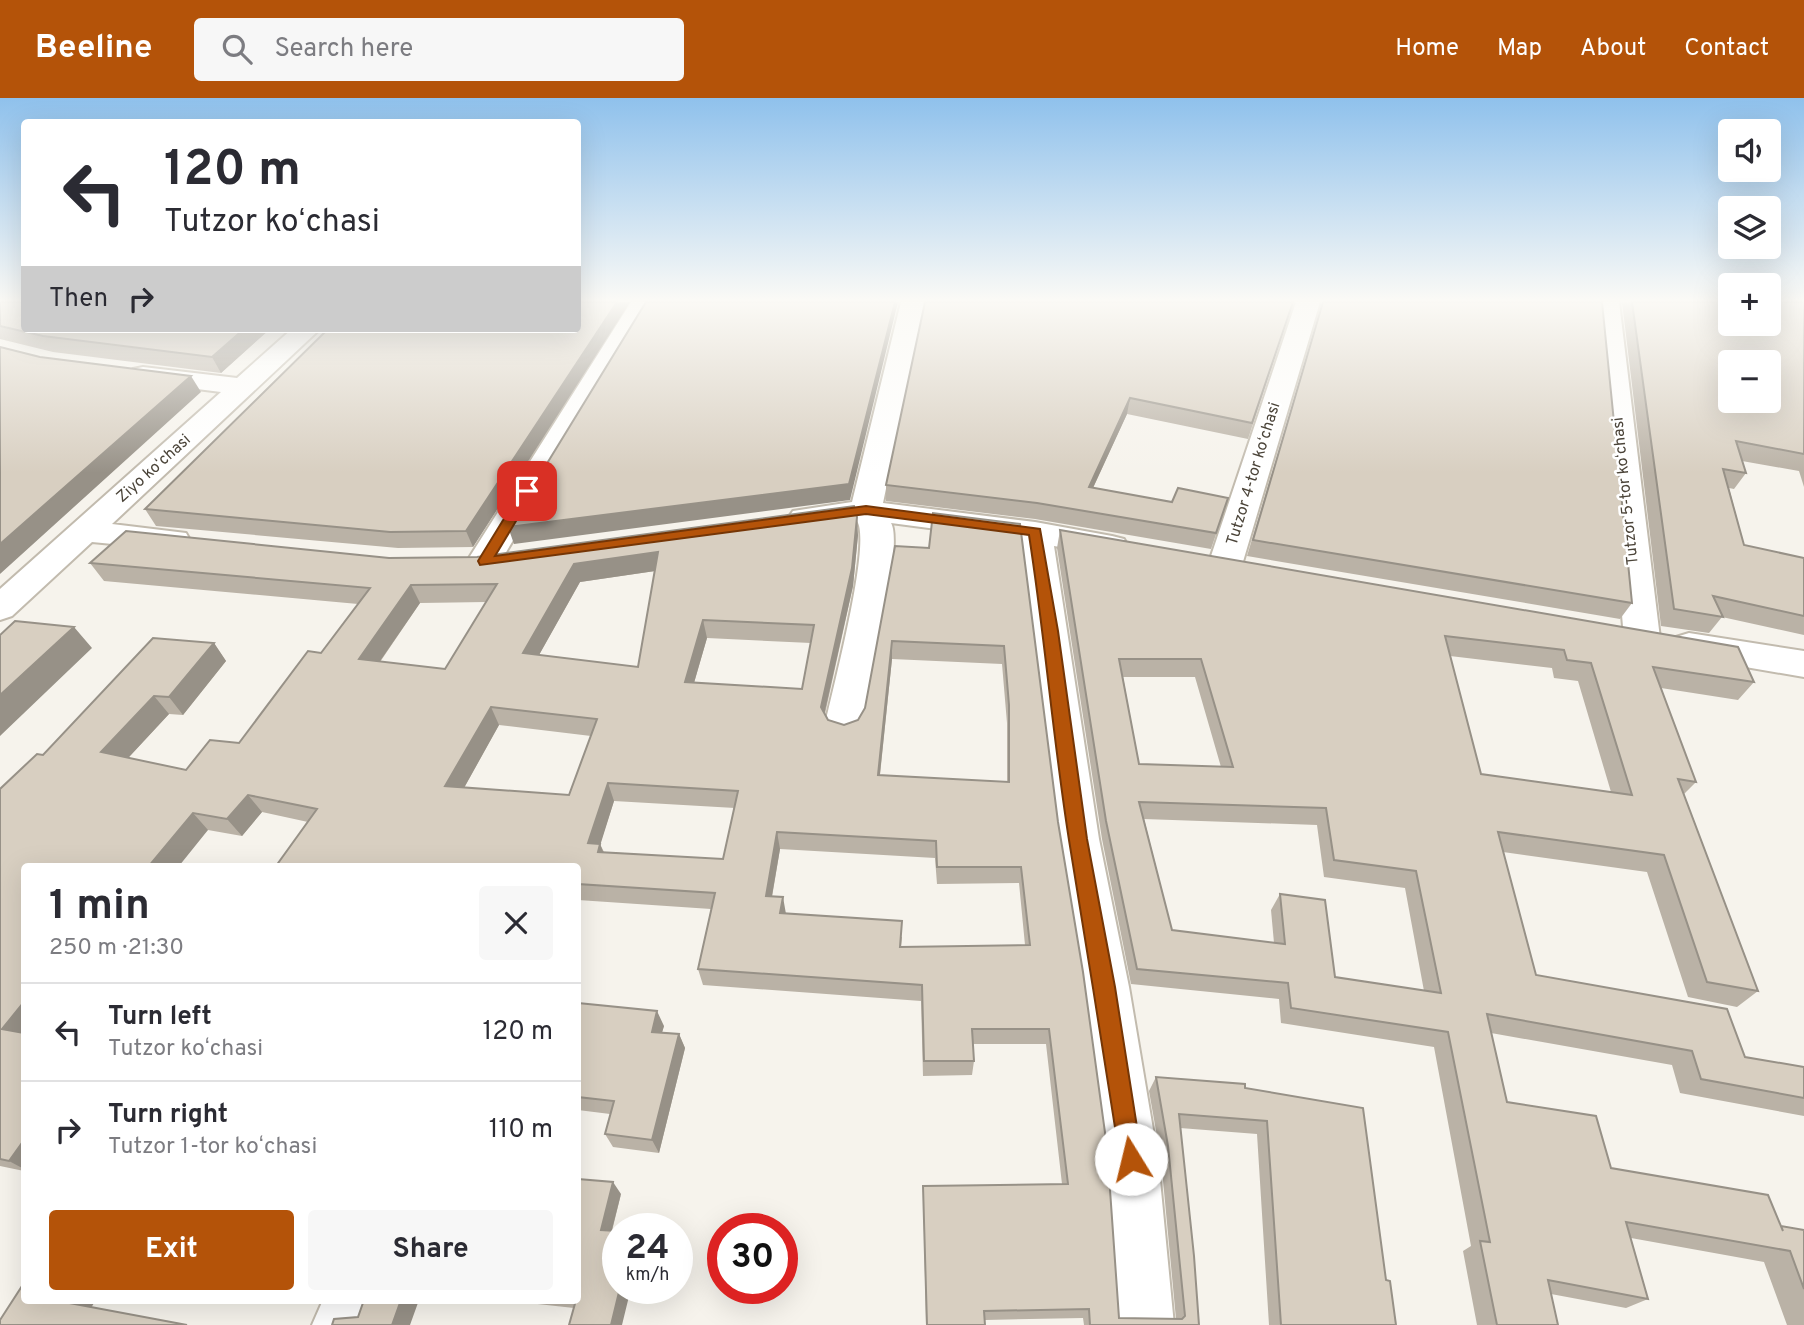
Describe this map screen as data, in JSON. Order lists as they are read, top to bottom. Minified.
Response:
{"streets":{"street":["Ziyo koʻchasi","Tutzor 4-tor koʻchasi","Tutzor 5-tor koʻchasi"]},"page":{"header":"Beeline","search":"Search here","nav":["Home","Map","About","Contact"],"map_buttons":["+","−"],"turn":["120 m","Tutzor koʻchasi"],"then":"Then","heading":["1 min","250 m · 21:30"],"list":[{"name":"Turn left","note":"Tutzor koʻchasi","value":"120 m"},{"name":"Turn right","note":"Tutzor 1-tor koʻchasi","value":"110 m"}],"buttons":["Exit","Share"],"speed":"24 km/h","limit":"30"}}
